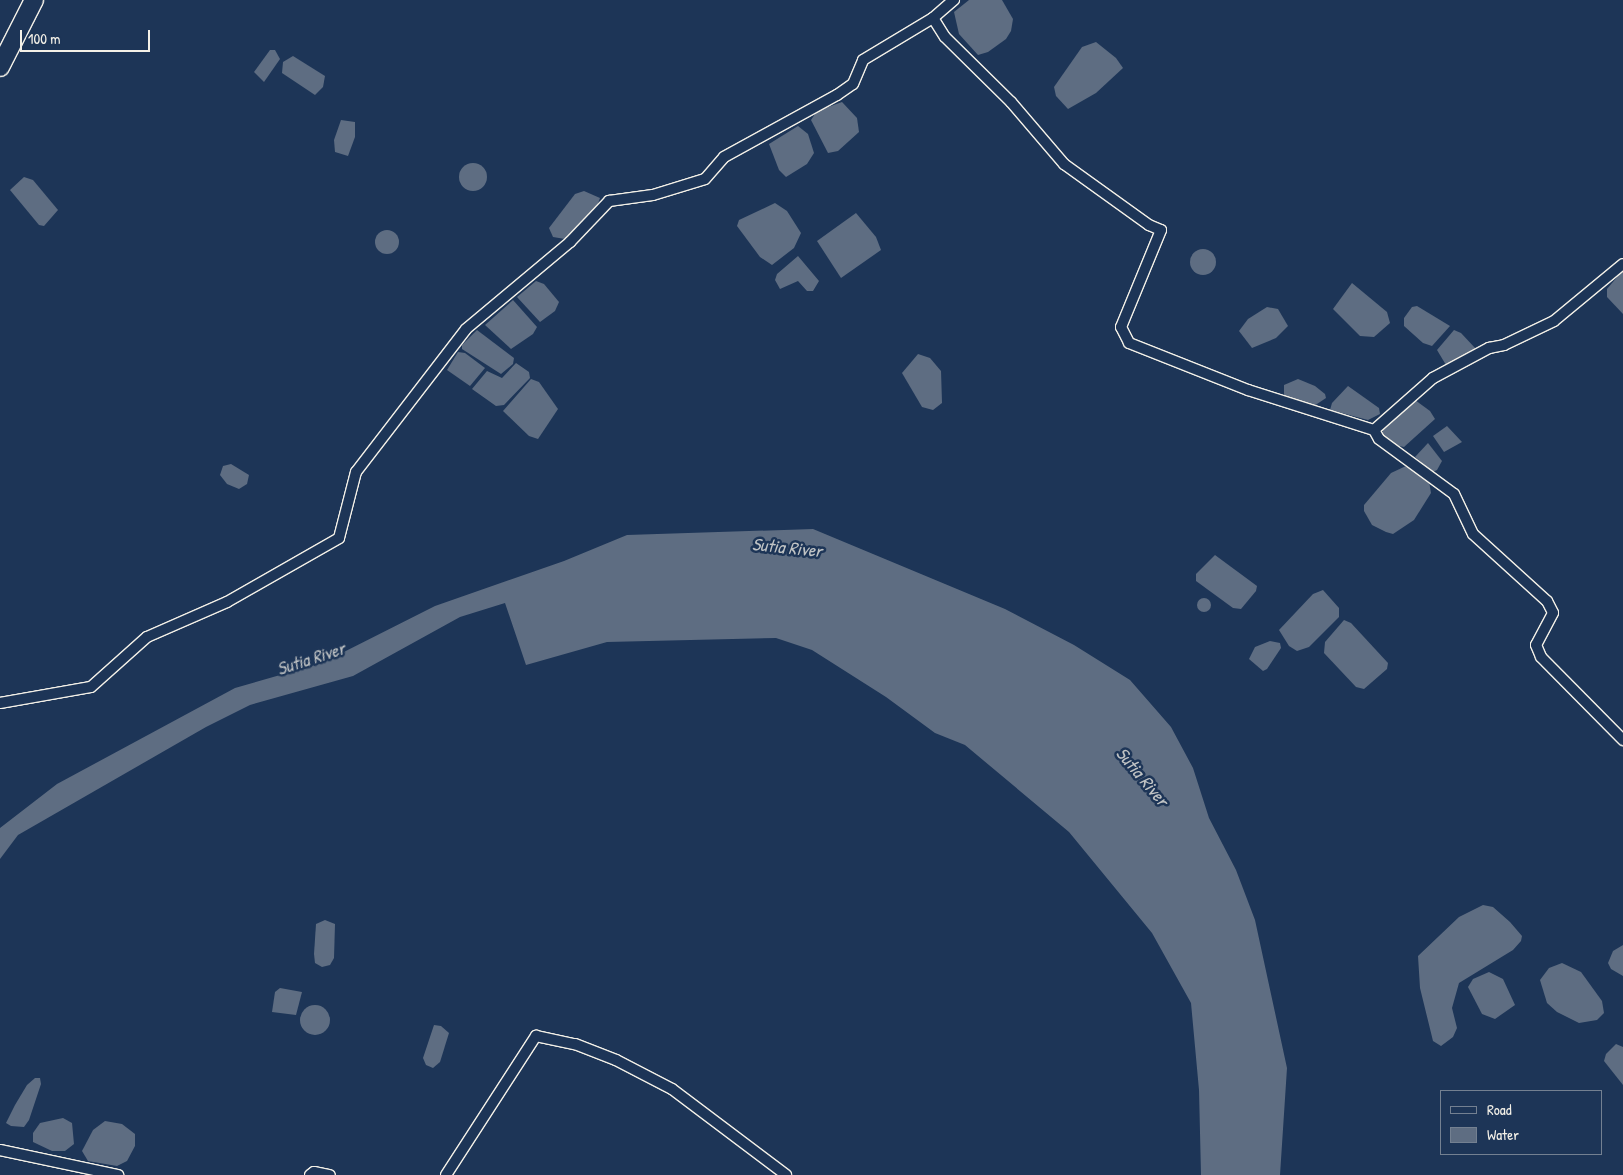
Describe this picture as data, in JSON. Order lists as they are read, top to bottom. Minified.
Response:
{"water":["Sutia River"],"legend":["Road","Water"],"scale_bar":"100 m"}
